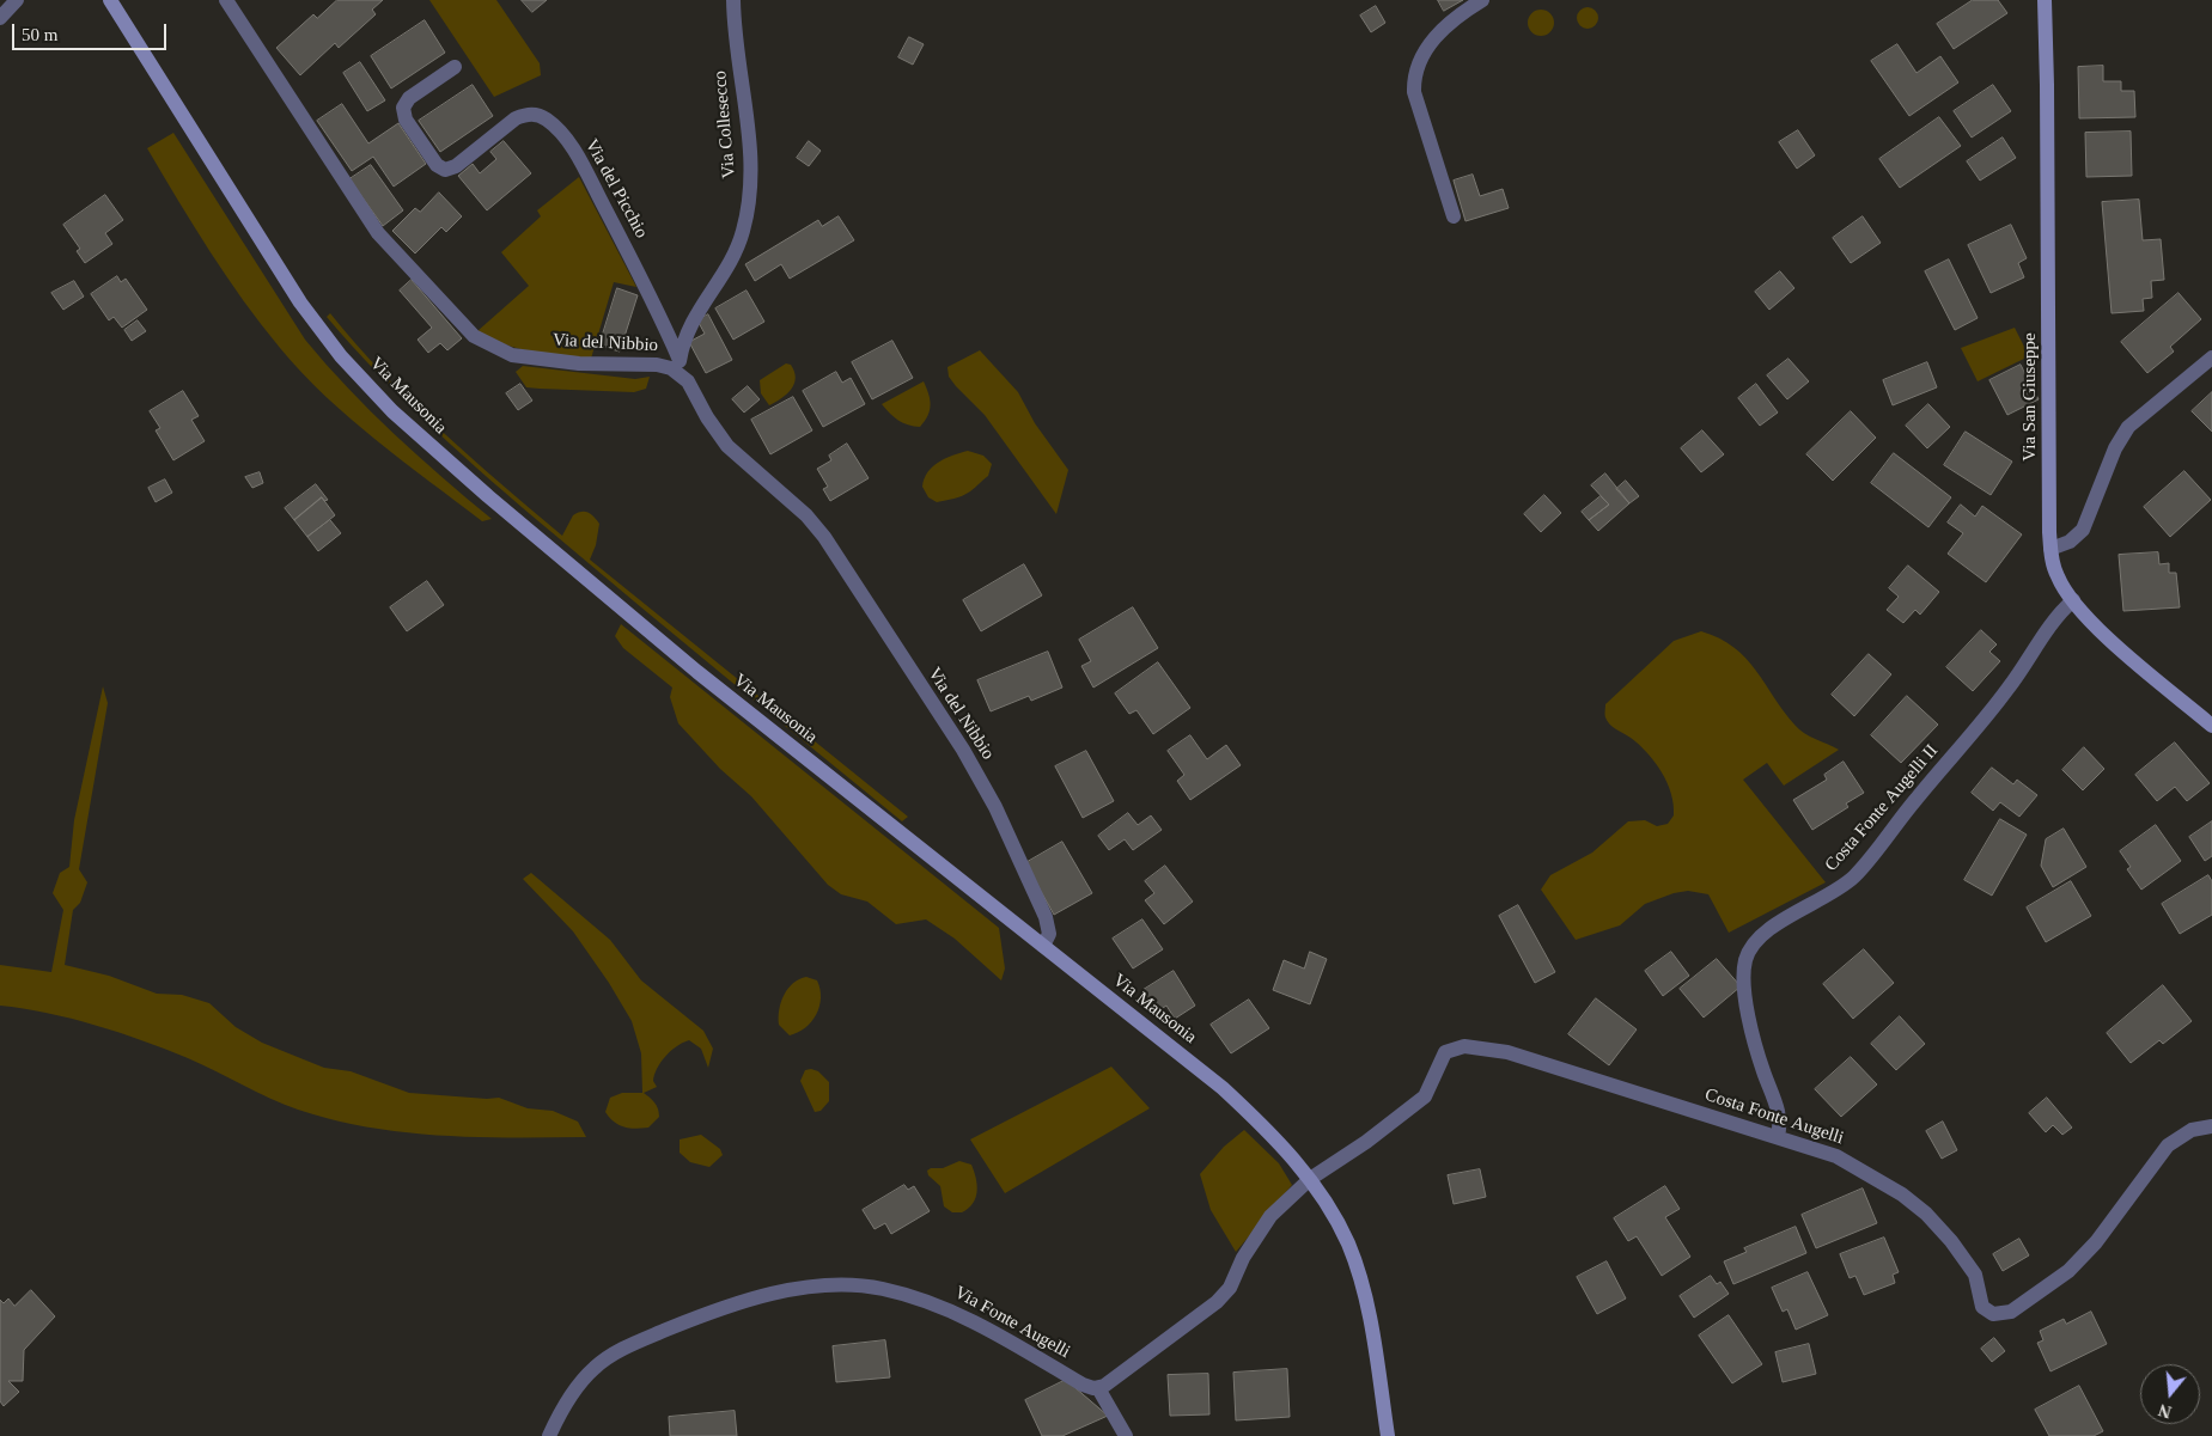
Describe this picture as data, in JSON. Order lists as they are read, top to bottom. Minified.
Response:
{"streets":{"main road":["Via Mausonia","Via San Giuseppe"],"street":["Via Collesecco","Via del Picchio","Via del Nibbio","Costa Fonte Augelli II","Costa Fonte Augelli","Via Fonte Augelli"]},"crossings":[["Via Collesecco","Via del Picchio"],["Via Collesecco","Via del Nibbio"],["Via del Picchio","Via del Nibbio"],["Via del Nibbio","Via Mausonia"],["Via Mausonia","Costa Fonte Augelli"],["Via San Giuseppe","Costa Fonte Augelli II"],["Costa Fonte Augelli II","Costa Fonte Augelli"]],"scale_bar":"50 m","north":"bottom"}
